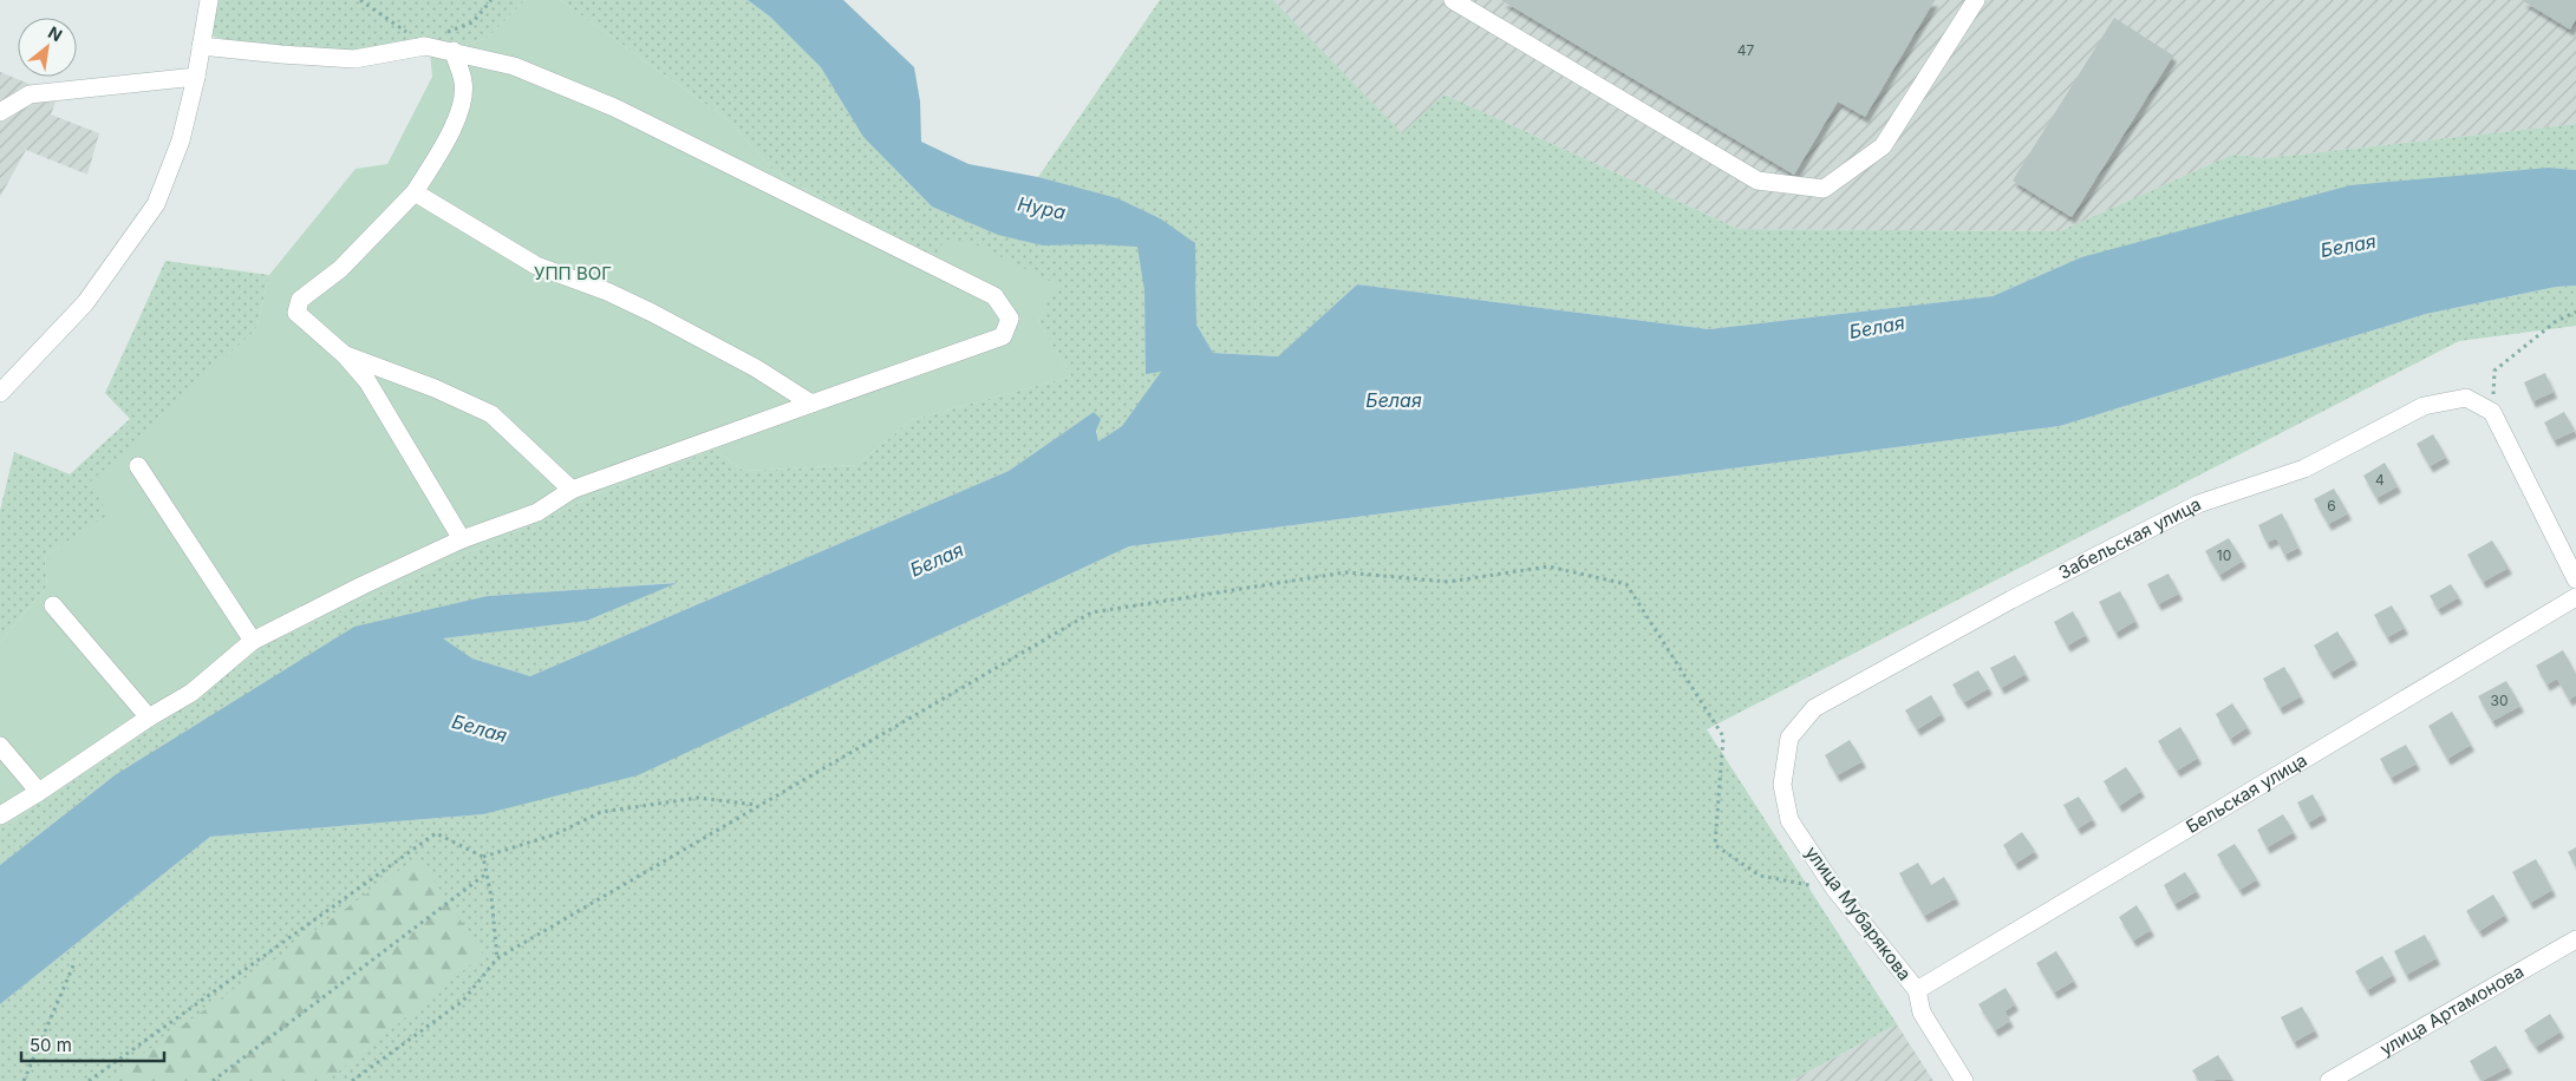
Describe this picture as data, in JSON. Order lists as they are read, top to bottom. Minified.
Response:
{"streets":{"street":["Забельская улица","Бельская улица","улица Мубарякова","улица Артамонова"]},"crossings":[["Забельская улица","улица Мубарякова"],["Бельская улица","улица Мубарякова"]],"water":["Нура","Белая"],"parks":["УПП ВОГ"],"house_numbers":["47","4","6","10","30"],"scale_bar":"50 m","north":"top right"}
